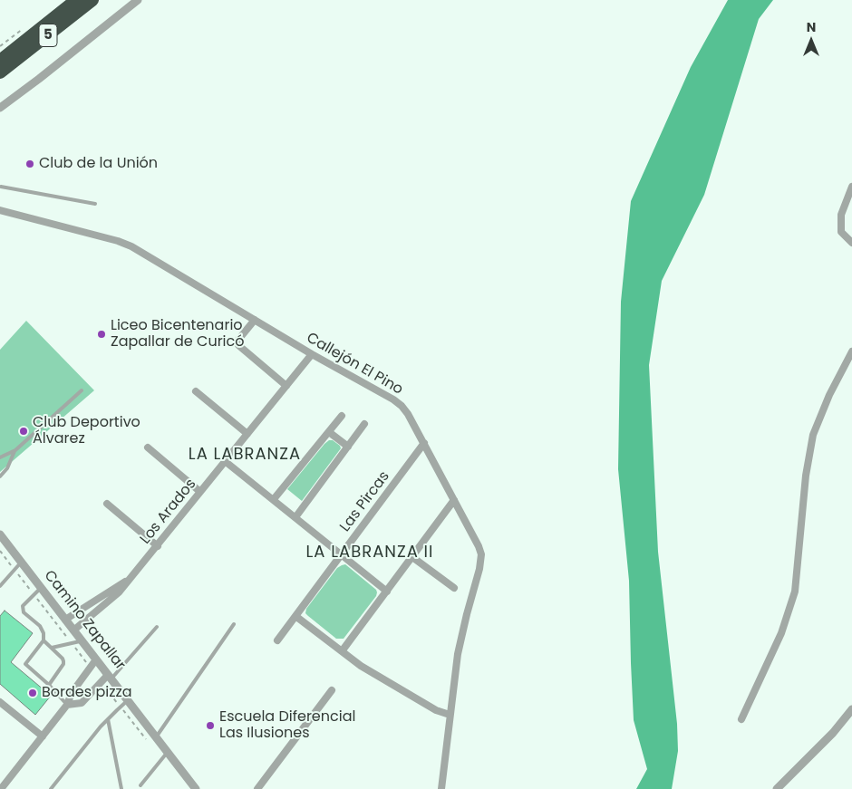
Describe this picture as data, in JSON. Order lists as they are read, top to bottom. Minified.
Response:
{"streets":{"highway":["5"],"street":["Callejón El Pino","Las Pircas","Los Arados","Camino Zapallar"]},"crossings":[["Callejón El Pino","Las Pircas"],["Callejón El Pino","Los Arados"],["Los Arados","Camino Zapallar"]],"districts":["LA LABRANZA","LA LABRANZA II"],"places":["Club de la Unión","Liceo Bicentenario Zapallar de Curicó","Club Deportivo Álvarez","Bordes pizza","Escuela Diferencial Las Ilusiones"],"north":"top"}
